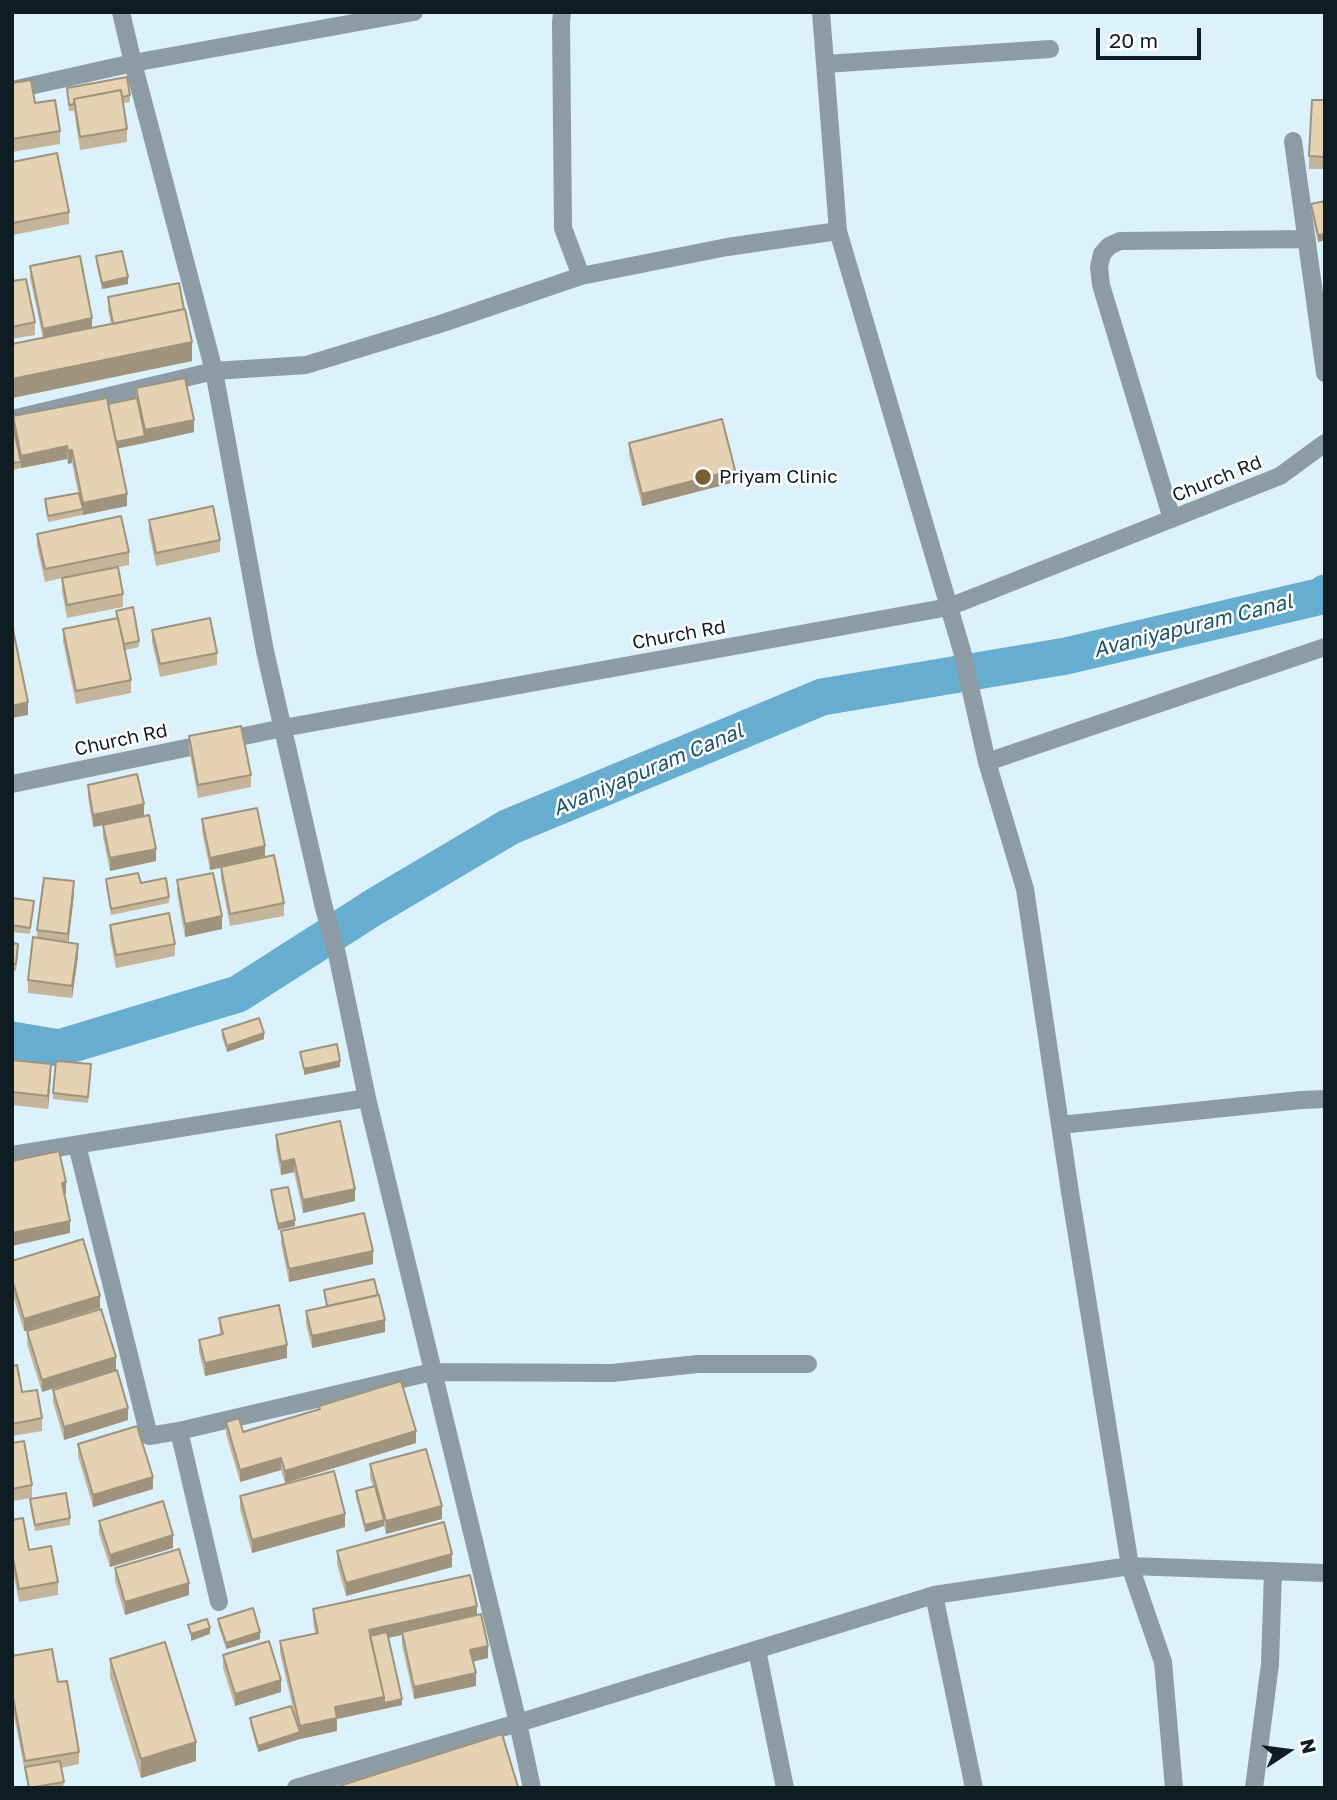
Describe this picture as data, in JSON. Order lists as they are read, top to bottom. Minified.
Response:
{"streets":{"street":["Church Rd"]},"water":["Avaniyapuram Canal"],"places":["Priyam Clinic"],"scale_bar":"20 m","north":"right"}
